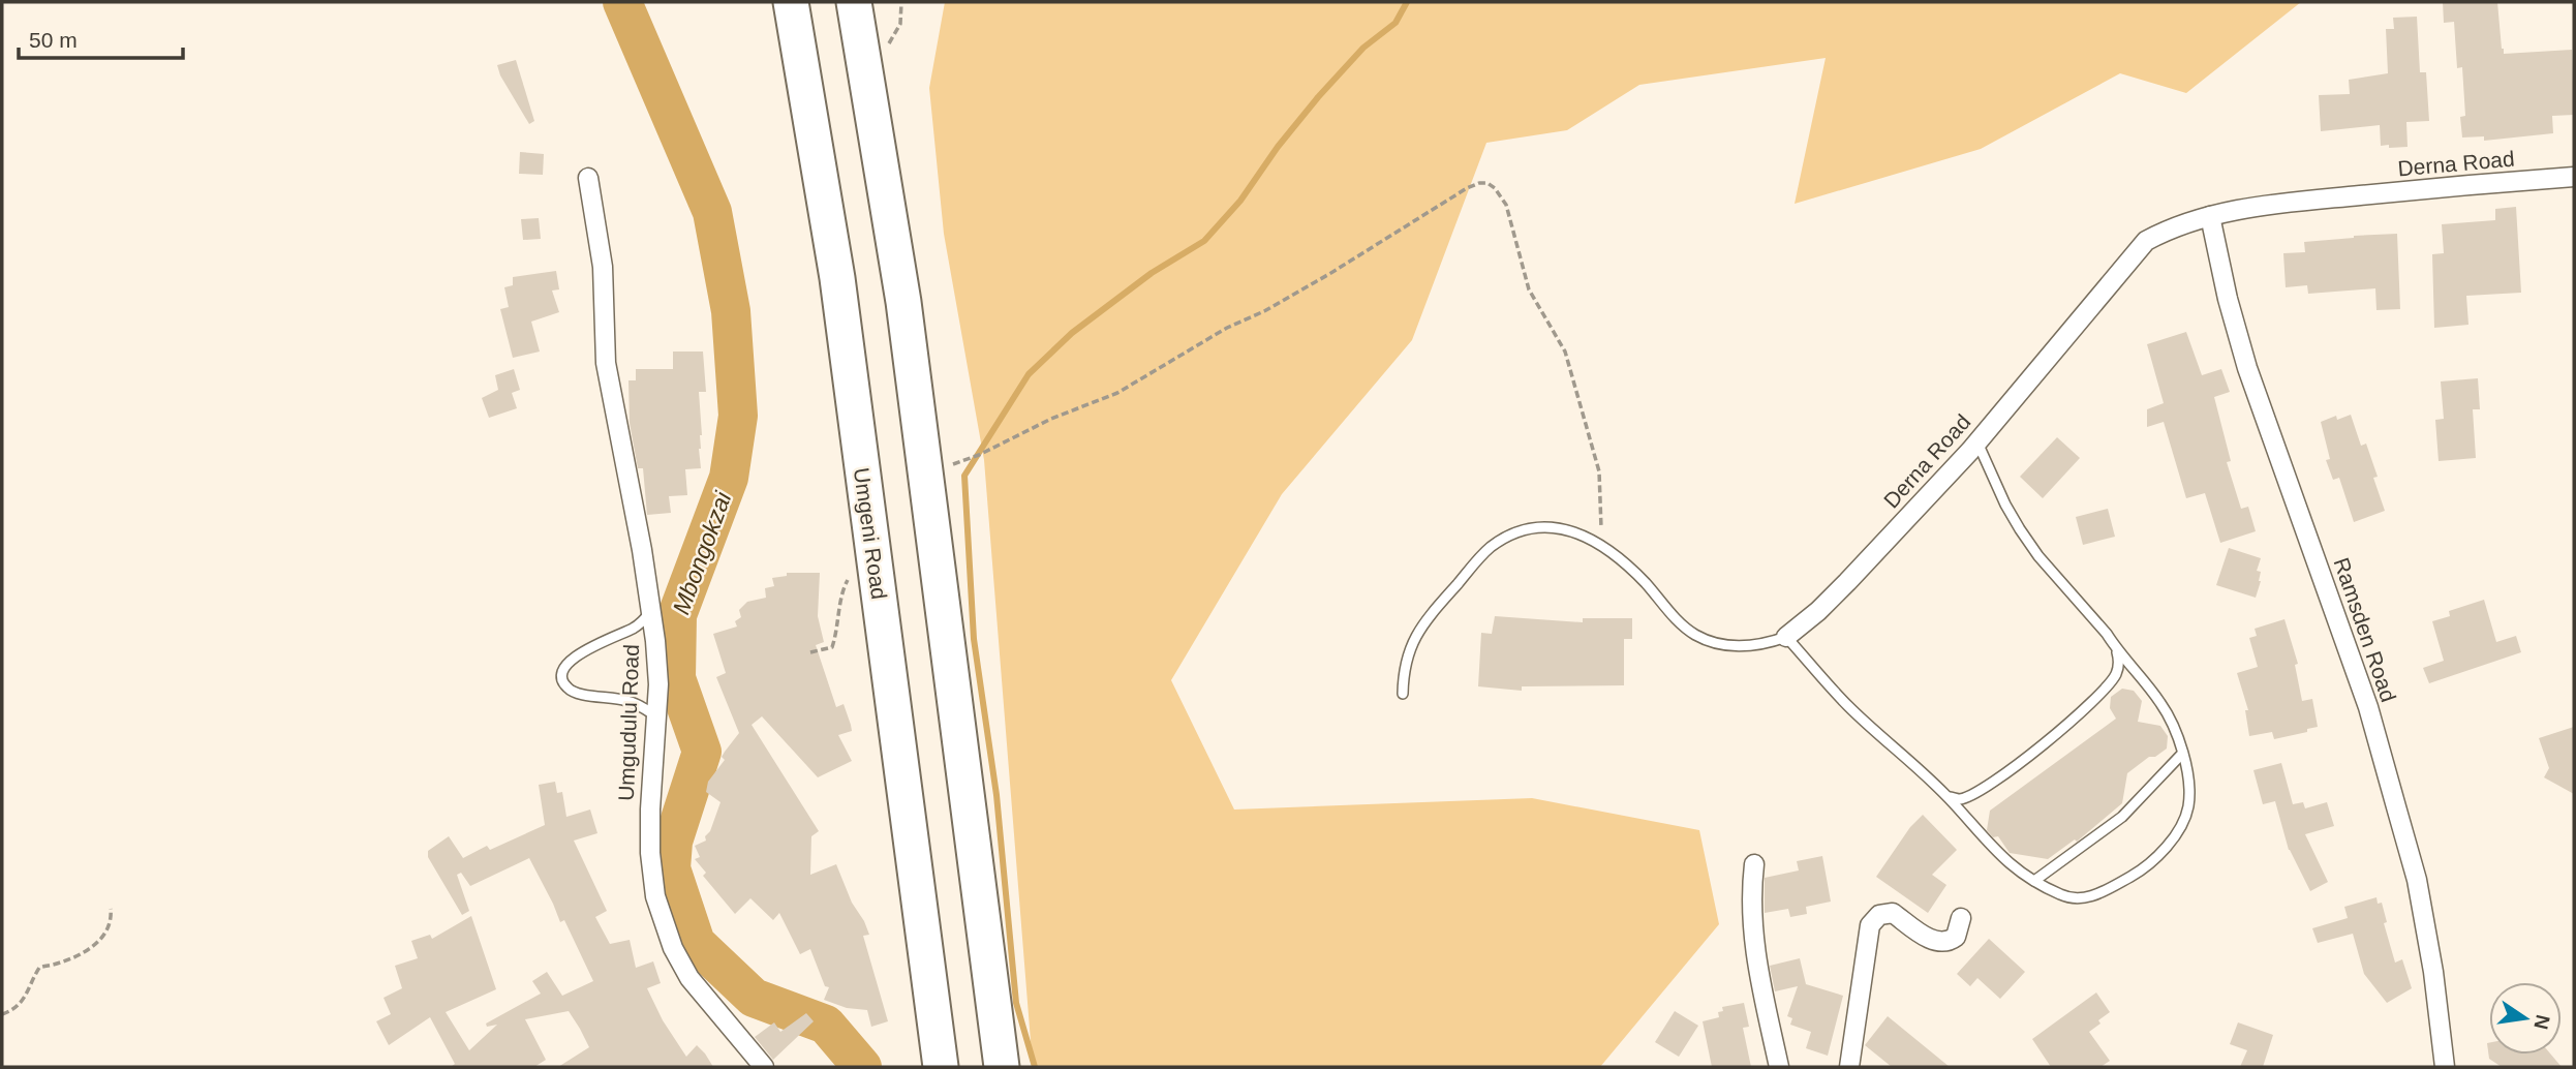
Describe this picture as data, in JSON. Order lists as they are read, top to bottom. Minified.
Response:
{"streets":{"highway":["Umgeni Road"],"street":["Derna Road","Ramsden Road","Umgudulu Road"]},"crossings":[["Derna Road","Ramsden Road"]],"water":["Mbongokzai"],"scale_bar":"50 m","north":"right"}
